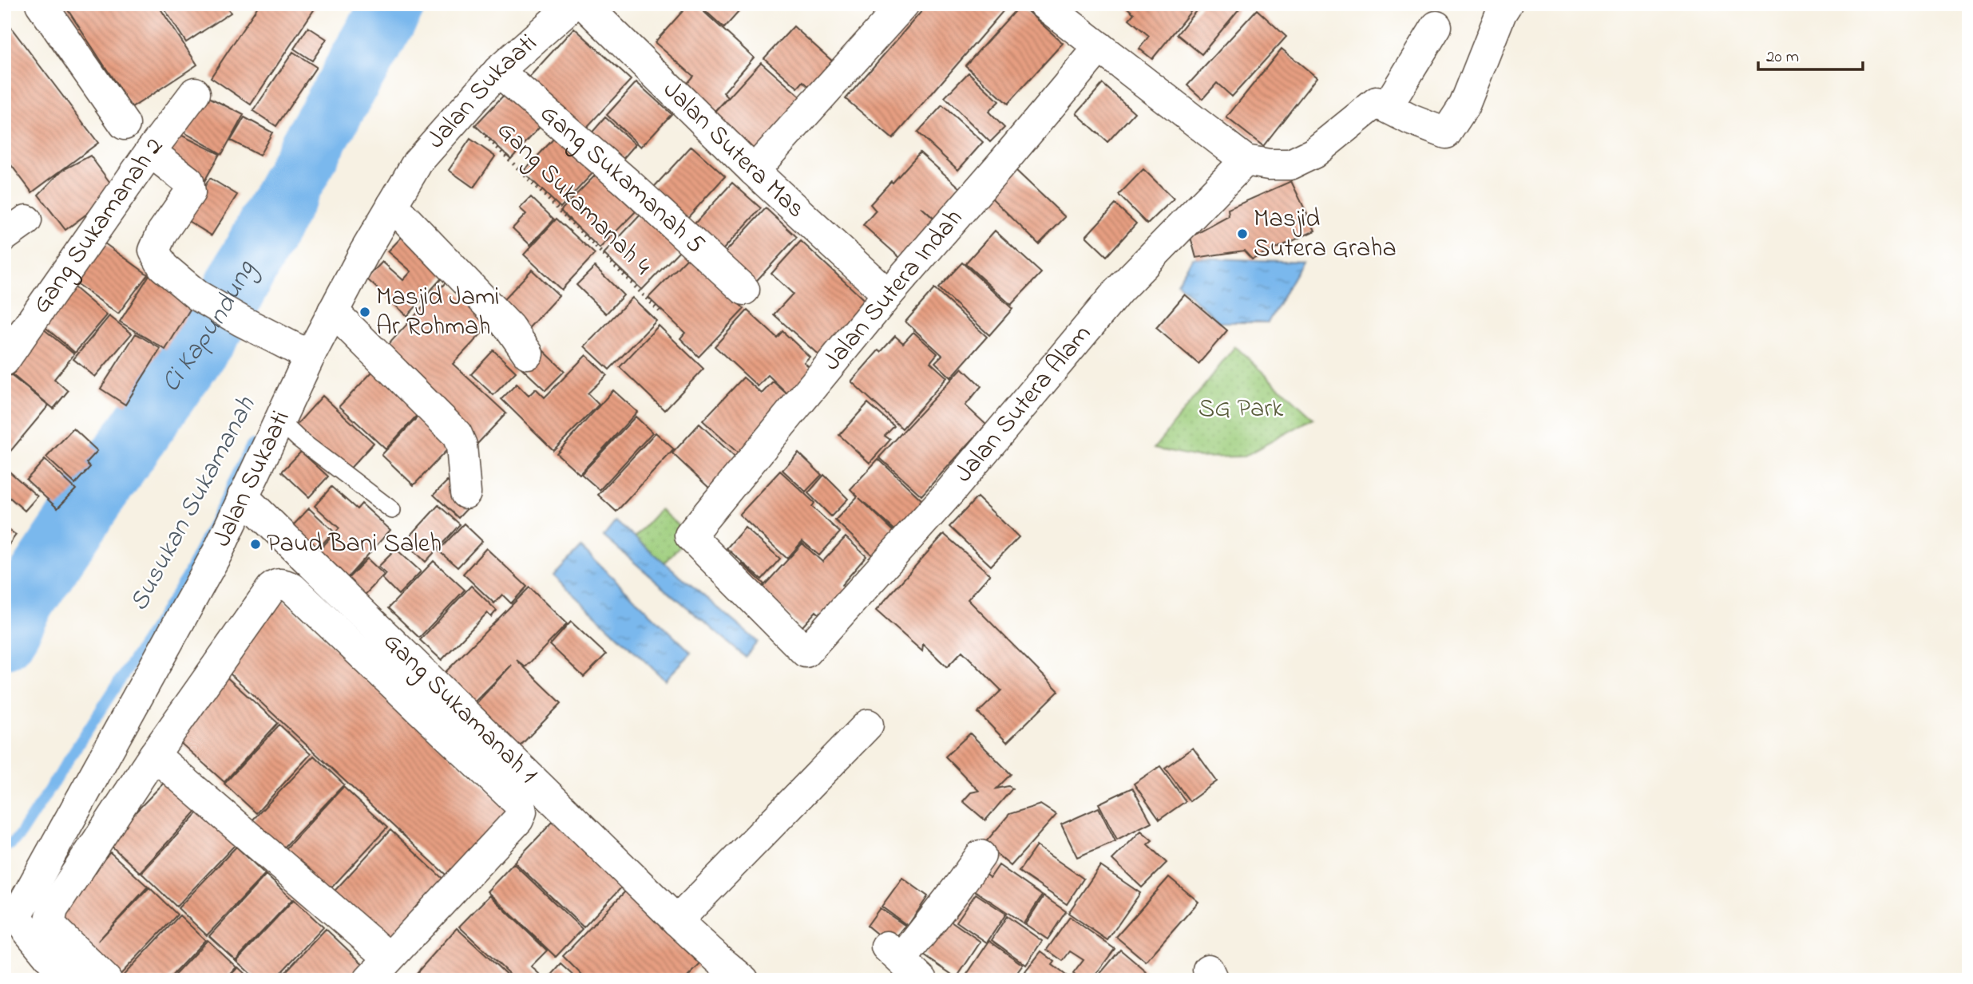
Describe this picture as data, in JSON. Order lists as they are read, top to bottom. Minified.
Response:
{"streets":{"street":["Jalan Sukaati","Jalan Sutera Mas","Gang Sukamanah 5","Gang Sukamanah 2","Jalan Sutera Indah","Jalan Sutera Alam","Gang Sukamanah 1"],"path":["Gang Sukamanah 4"]},"crossings":[["Jalan Sukaati","Gang Sukamanah 5"],["Jalan Sukaati","Gang Sukamanah 4"],["Jalan Sukaati","Gang Sukamanah 1"],["Jalan Sutera Mas","Jalan Sutera Indah"],["Jalan Sutera Indah","Jalan Sutera Alam"]],"water":["Ci Kapundung","Susukan Sukamanah"],"parks":["SG Park"],"places":["Masjid Sutera Graha","Masjid Jami Ar Rohmah","Paud Bani Saleh"],"scale_bar":"20 m"}
